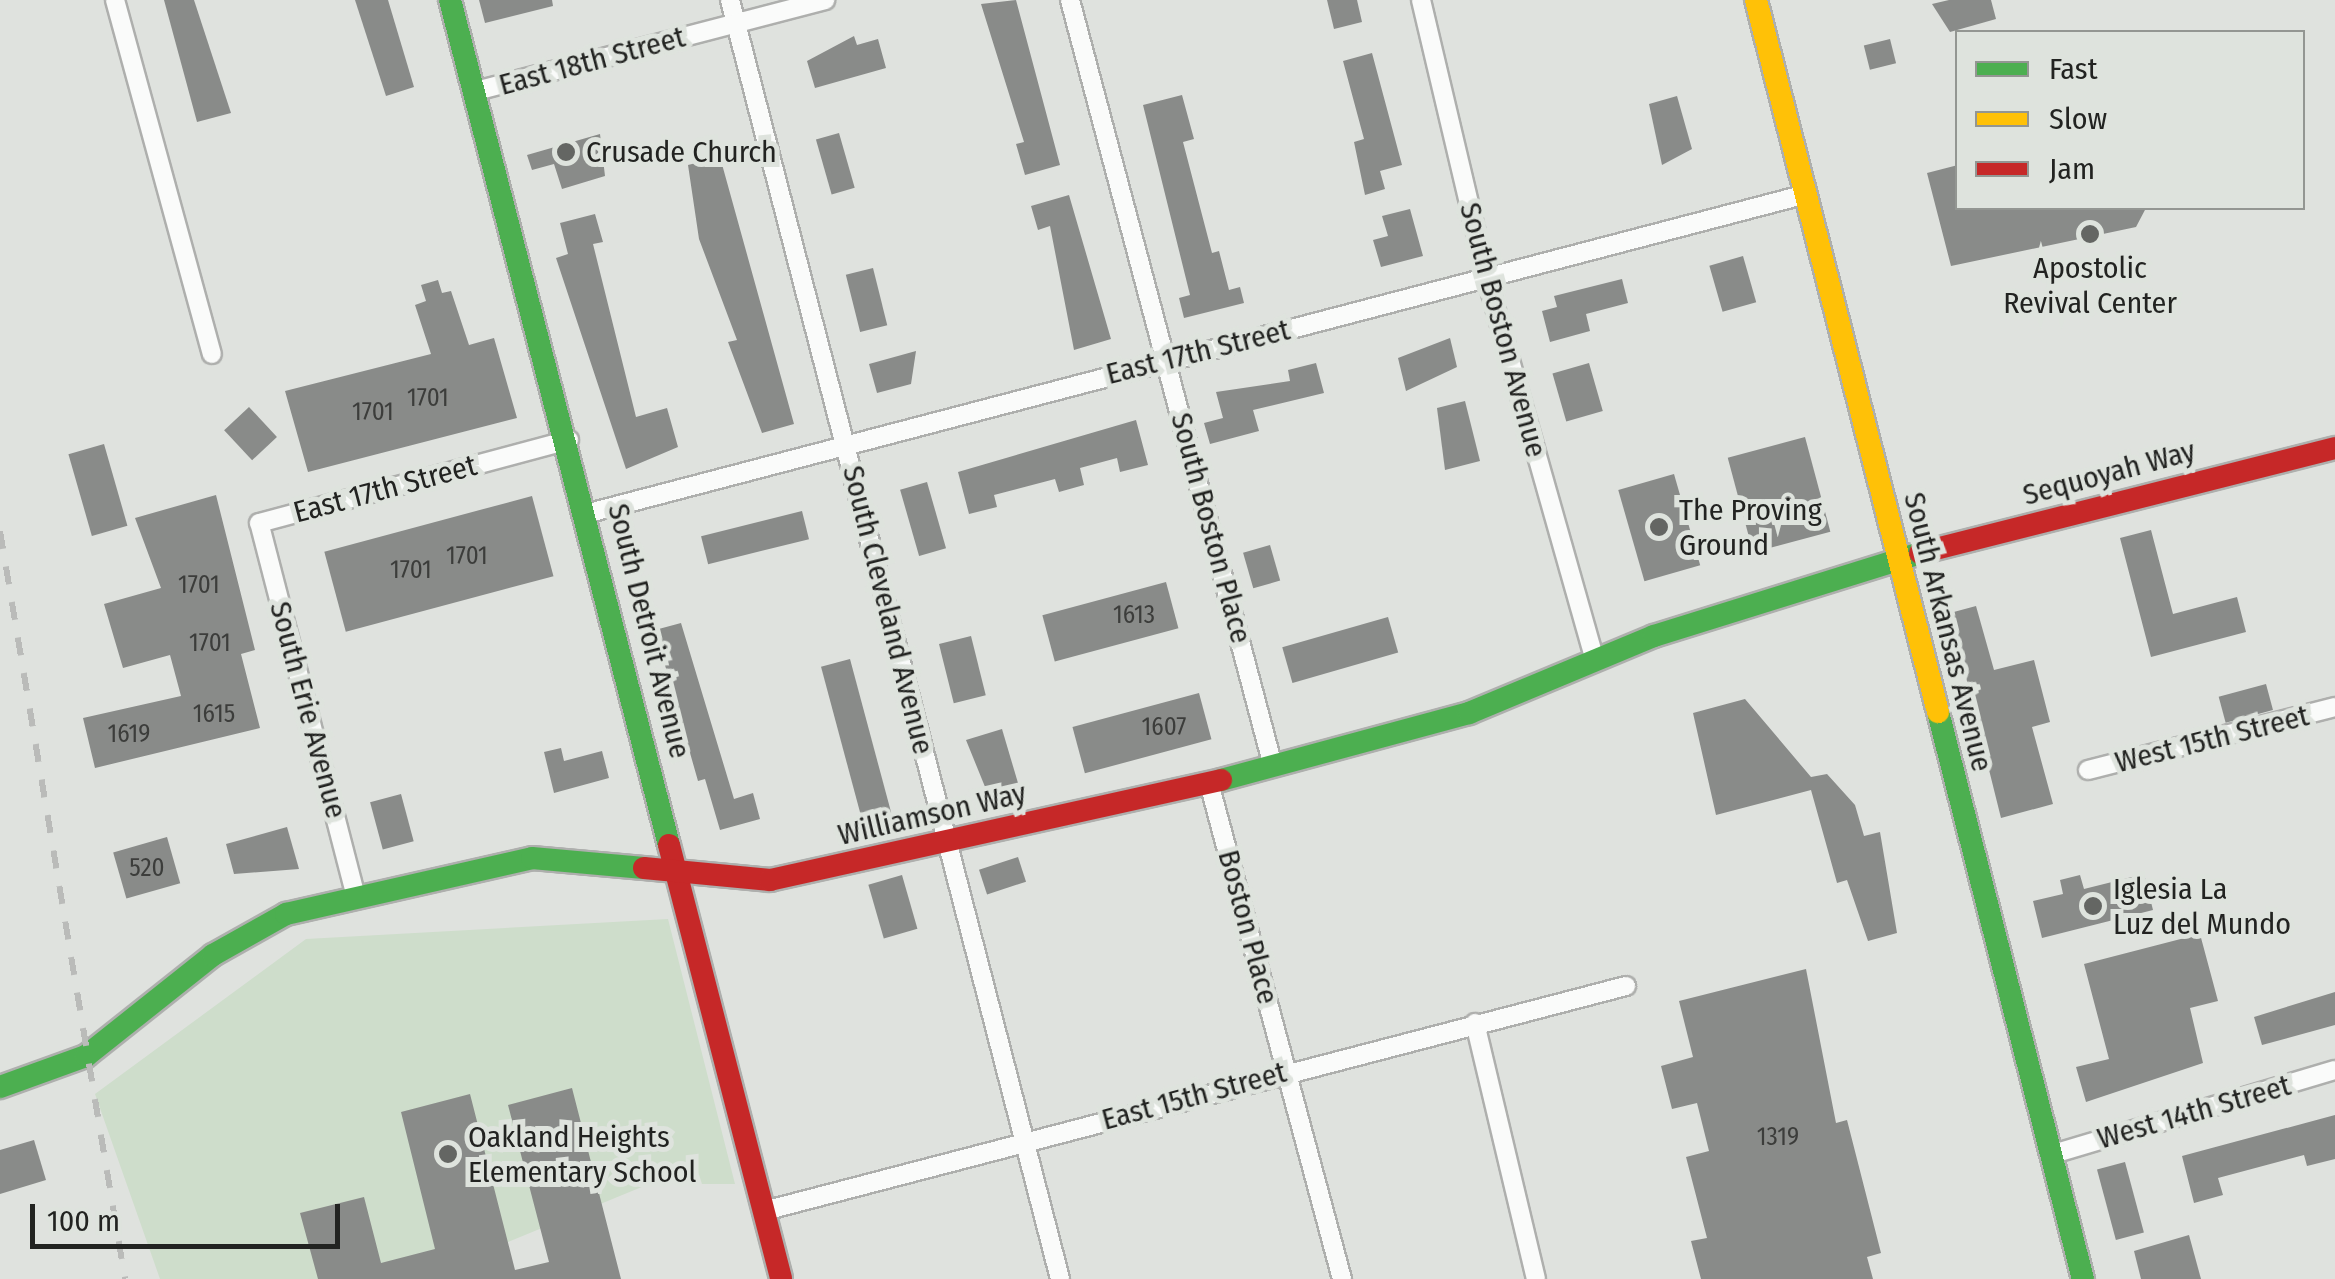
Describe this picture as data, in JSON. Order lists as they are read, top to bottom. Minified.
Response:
{"streets":{"main road":["Sequoyah Way","South Detroit Avenue","South Arkansas Avenue","Williamson Way"],"street":["East 18th Street","South Boston Avenue","East 17th Street","South Boston Place","South Cleveland Avenue","South Erie Avenue","West 15th Street","Boston Place","East 15th Street","West 14th Street"]},"crossings":[["East 18th Street","South Cleveland Avenue"],["East 18th Street","South Detroit Avenue"],["South Boston Avenue","East 17th Street"],["South Boston Avenue","Williamson Way"],["East 17th Street","South Boston Place"],["East 17th Street","South Cleveland Avenue"],["East 17th Street","South Detroit Avenue"],["East 17th Street","South Arkansas Avenue"],["East 17th Street","South Erie Avenue"],["Sequoyah Way","South Arkansas Avenue"],["Sequoyah Way","Williamson Way"],["South Boston Place","Williamson Way"],["South Cleveland Avenue","Williamson Way"],["South Cleveland Avenue","East 15th Street"],["South Detroit Avenue","Williamson Way"],["South Detroit Avenue","East 15th Street"],["South Arkansas Avenue","Williamson Way"],["South Arkansas Avenue","West 14th Street"],["South Erie Avenue","Williamson Way"],["Williamson Way","Boston Place"],["Boston Place","East 15th Street"]],"places":["Crusade Church","Apostolic Revival Center","The Proving Ground","Iglesia La Luz del Mundo","Oakland Heights Elementary School"],"house_numbers":["1701","1701","1701","1701","1701","1613","1701","1615","1607","1619","520","1319"],"legend":["Fast","Slow","Jam"],"scale_bar":"100 m"}
